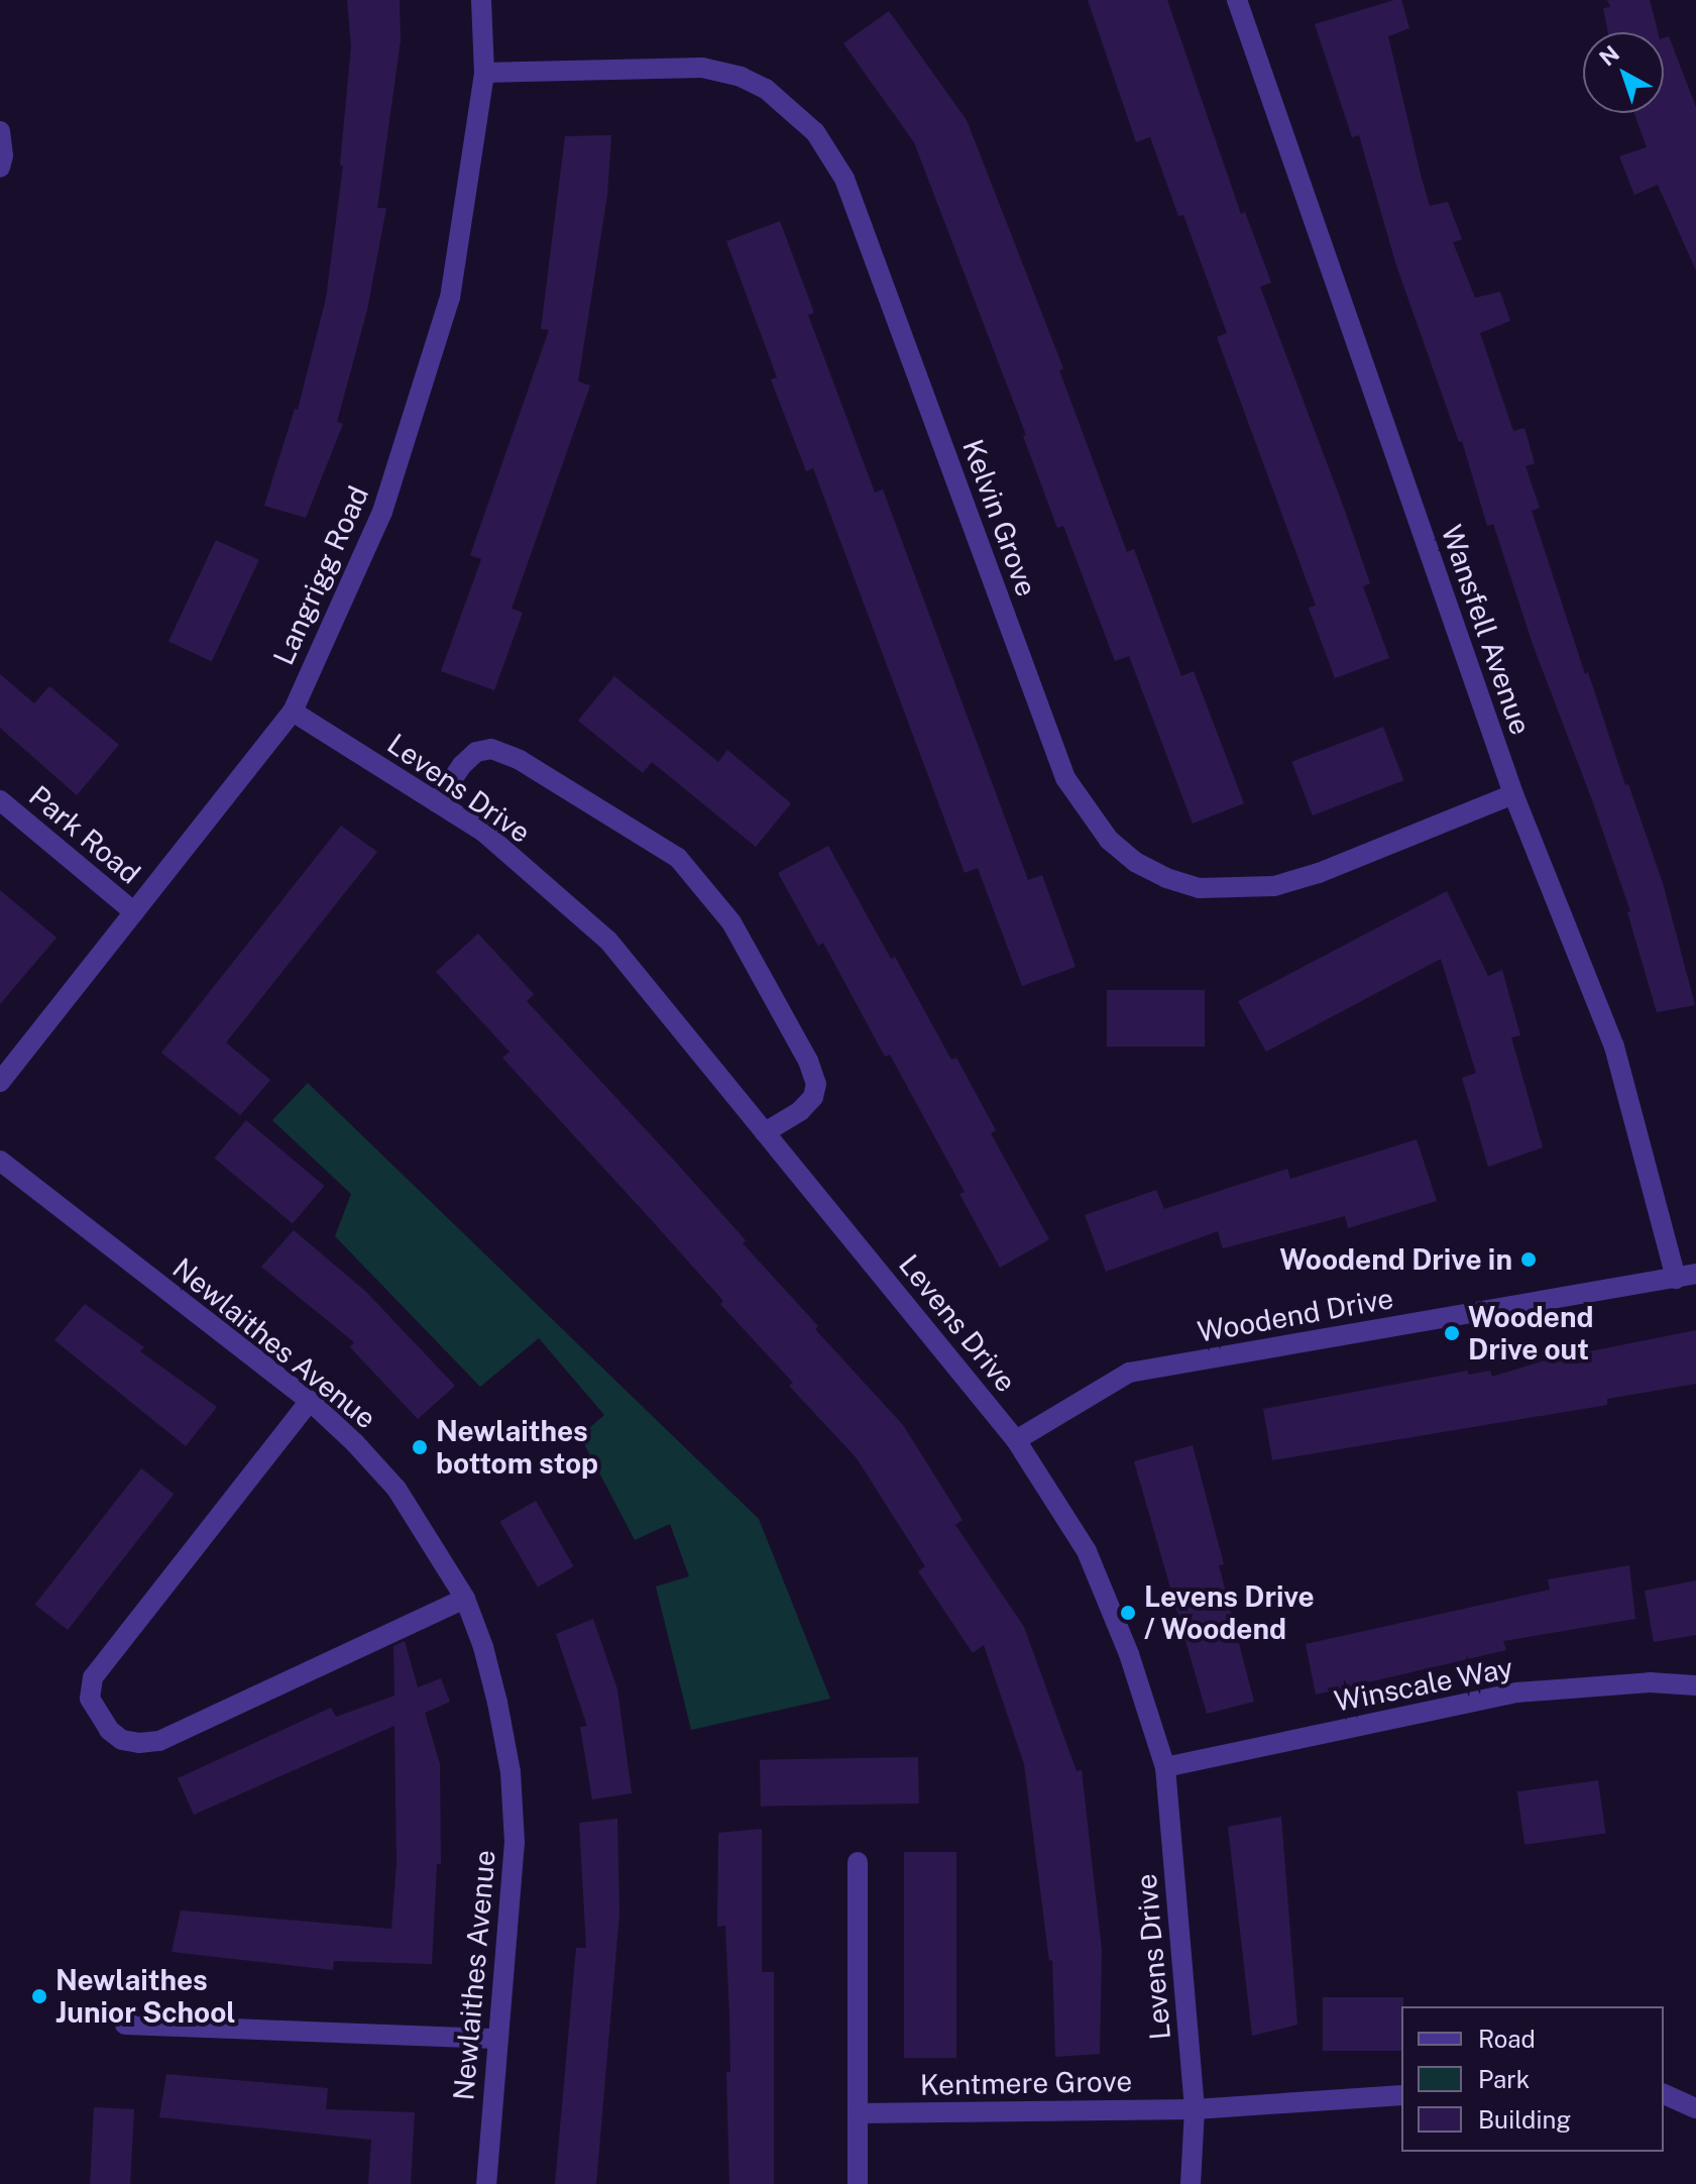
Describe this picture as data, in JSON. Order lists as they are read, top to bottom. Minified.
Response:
{"streets":{"street":["Kelvin Grove","Langrigg Road","Wansfell Avenue","Levens Drive","Park Road","Woodend Drive","Newlaithes Avenue","Winscale Way","Kentmere Grove"]},"crossings":[["Kelvin Grove","Langrigg Road"],["Kelvin Grove","Wansfell Avenue"],["Langrigg Road","Levens Drive"],["Langrigg Road","Park Road"],["Wansfell Avenue","Woodend Drive"],["Levens Drive","Woodend Drive"],["Levens Drive","Winscale Way"],["Levens Drive","Kentmere Grove"]],"places":["Woodend Drive in","Woodend Drive out","Newlaithes bottom stop","Levens Drive / Woodend","Newlaithes Junior School"],"legend":["Road","Park","Building"],"north":"top left"}
